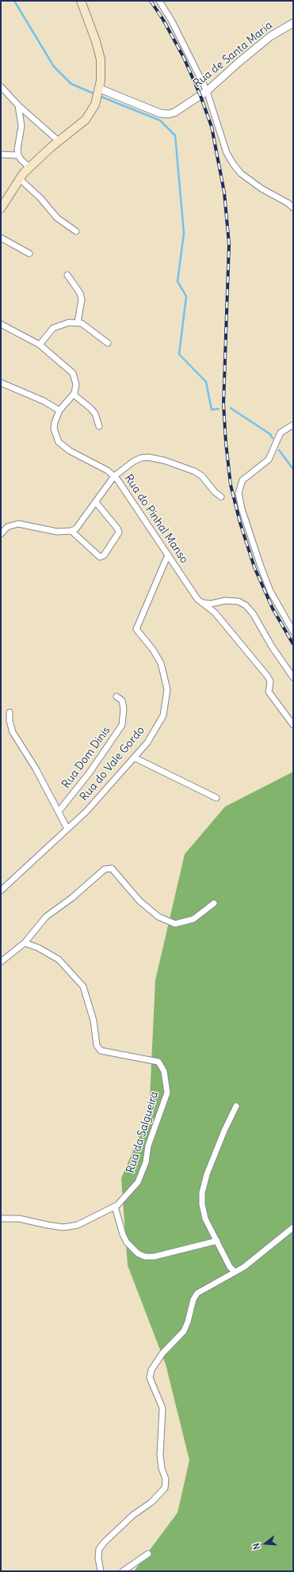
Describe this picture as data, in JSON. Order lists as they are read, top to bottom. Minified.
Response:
{"streets":{"street":["Rua de Santa Maria","Rua do Pinhal Manso","Rua Dom Dinis","Rua do Vale Gordo","Rua da Salgueira"]},"crossings":[["Rua do Pinhal Manso","Rua do Vale Gordo"]],"north":"left"}
